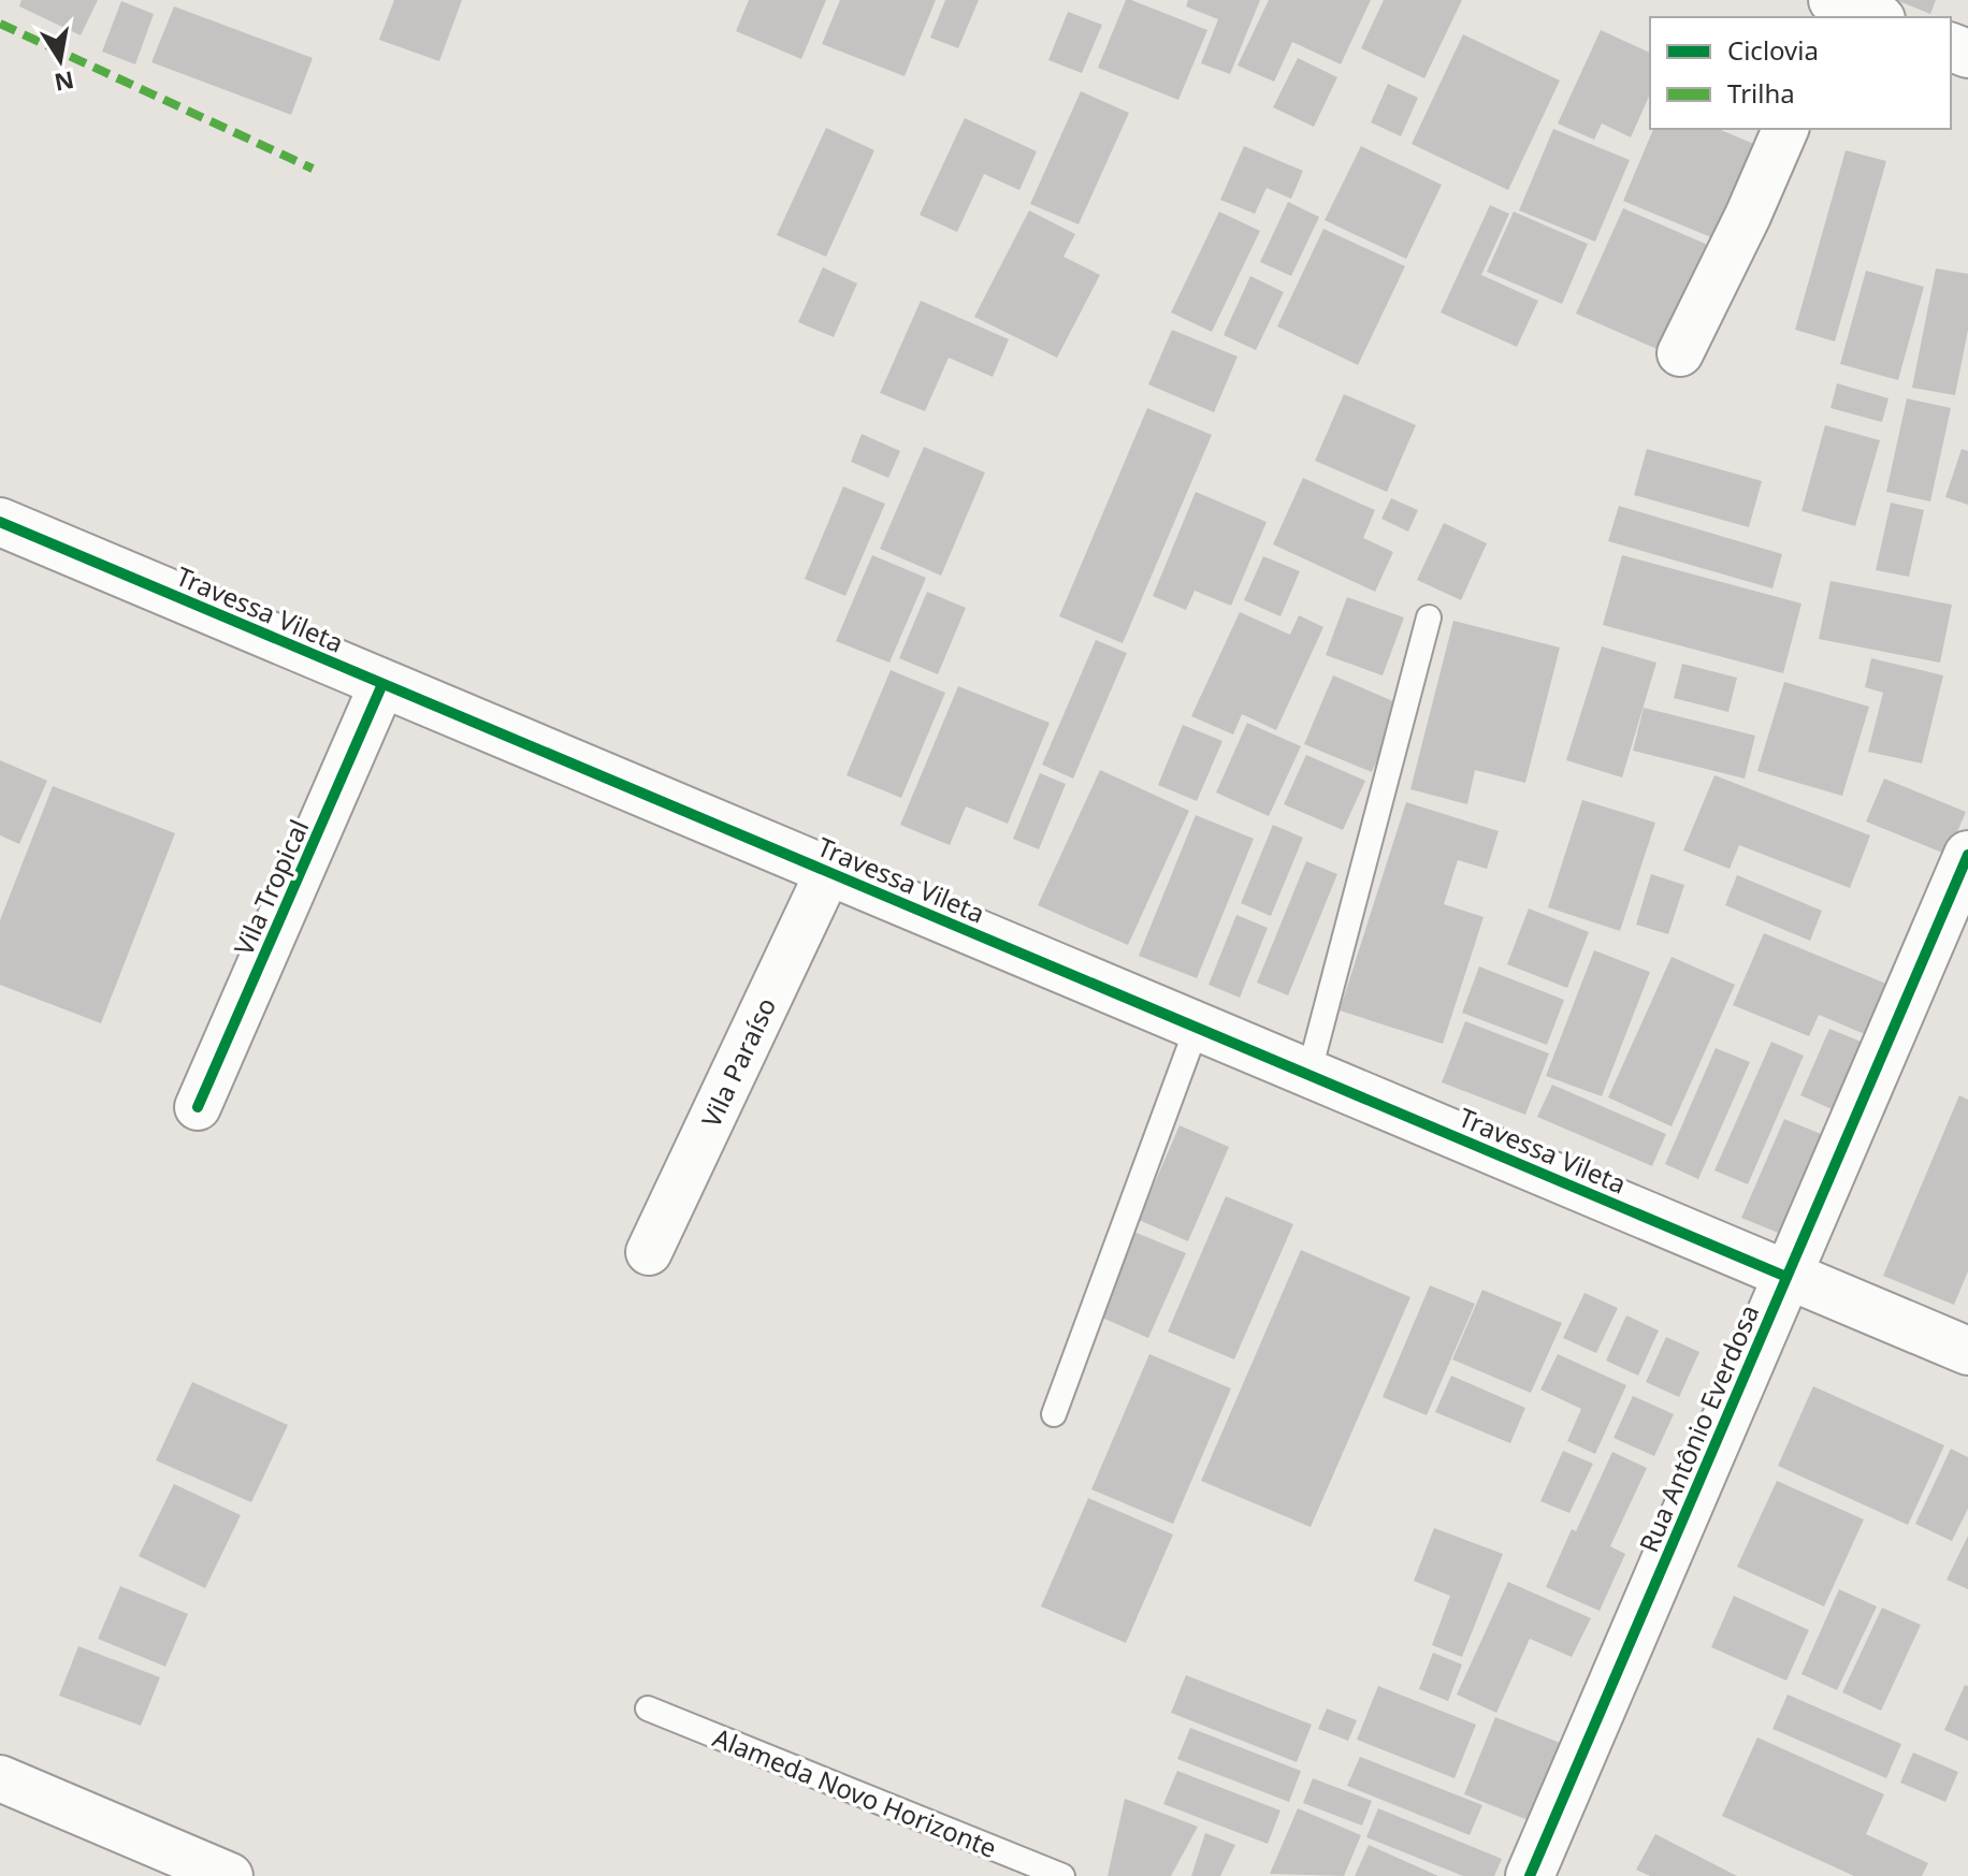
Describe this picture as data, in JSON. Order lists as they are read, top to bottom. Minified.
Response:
{"streets":{"street":["Travessa Vileta","Vila Tropical","Vila Paraíso","Rua Antônio Everdosa"],"lane":["Alameda Novo Horizonte"]},"crossings":[["Travessa Vileta","Vila Tropical"],["Travessa Vileta","Vila Paraíso"],["Travessa Vileta","Rua Antônio Everdosa"]],"legend":["Ciclovia","Trilha"],"north":"bottom"}
